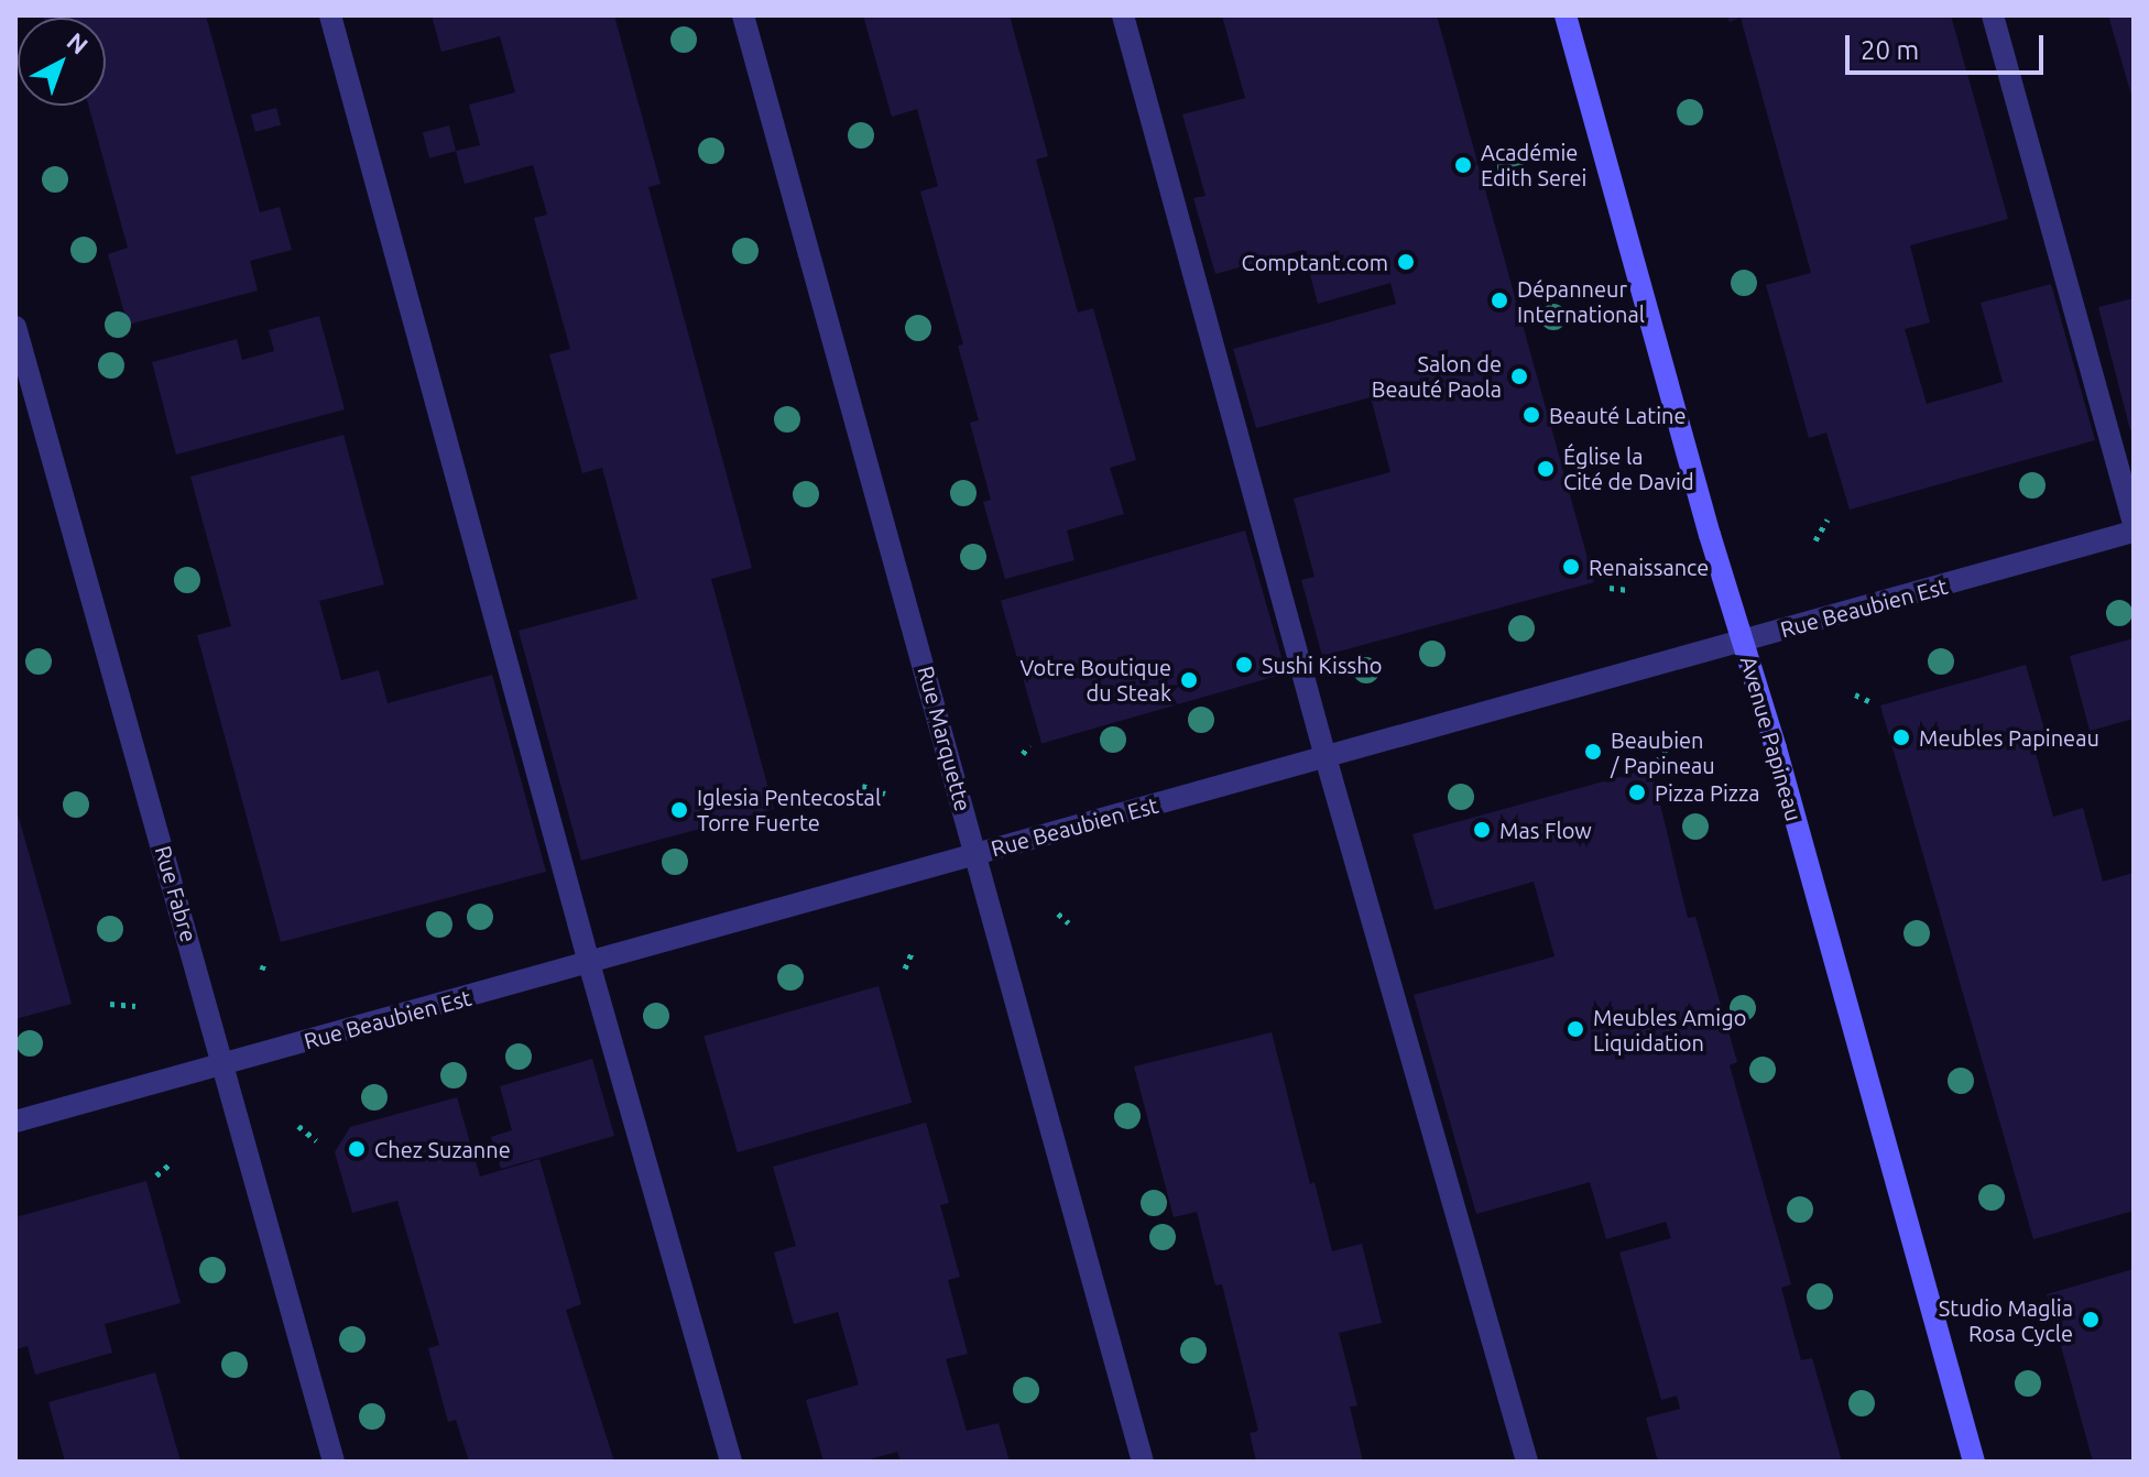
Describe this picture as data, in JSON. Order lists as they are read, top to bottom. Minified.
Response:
{"streets":{"main road":["Avenue Papineau"],"street":["Rue Beaubien Est","Rue Marquette","Rue Fabre"]},"crossings":[["Rue Beaubien Est","Rue Marquette"],["Rue Beaubien Est","Avenue Papineau"],["Rue Beaubien Est","Rue Fabre"]],"places":["Académie Edith Serei","Comptant.com","Dépanneur International","Salon de Beauté Paola","Beauté Latine","Église la Cité de David","Renaissance","Sushi Kissho","Votre Boutique du Steak","Meubles Papineau","Beaubien / Papineau","Pizza Pizza","Iglesia Pentecostal Torre Fuerte","Mas Flow","Meubles Amigo Liquidation","Chez Suzanne","Studio Maglia Rosa Cycle"],"scale_bar":"20 m","north":"top right"}
